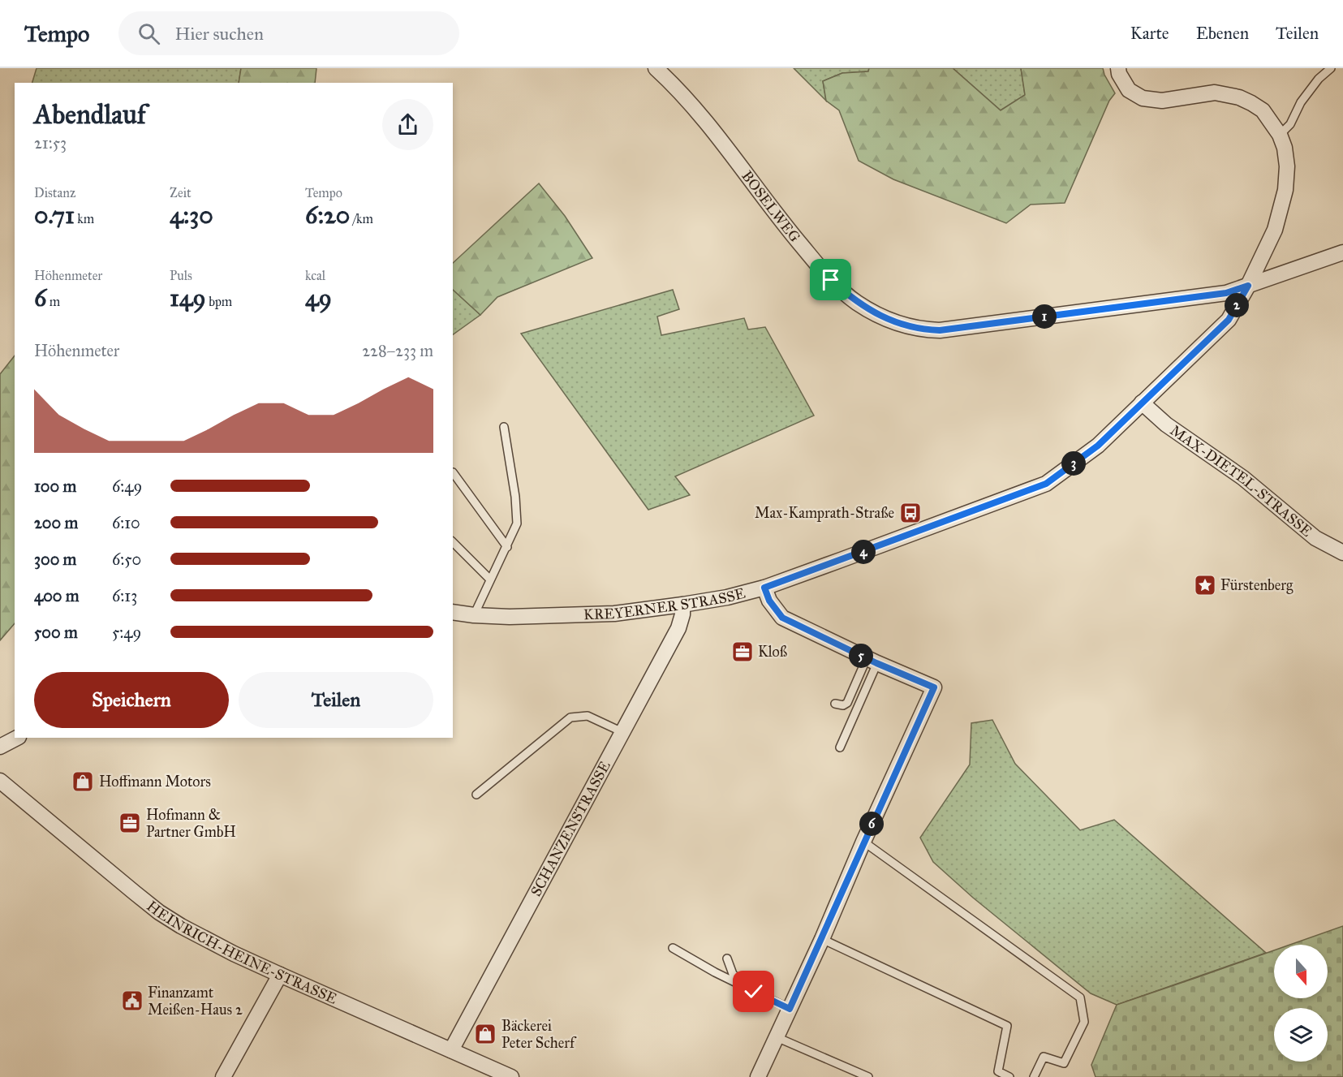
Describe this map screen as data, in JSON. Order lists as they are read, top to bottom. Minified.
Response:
{"streets":{"street":["BOSELWEG","MAX-DIETEL-STRASSE","KREYERNER STRASSE","SCHANZENSTRASSE","HEINRICH-HEINE-STRASSE"]},"crossings":[["BOSELWEG","KREYERNER STRASSE"],["MAX-DIETEL-STRASSE","KREYERNER STRASSE"],["KREYERNER STRASSE","SCHANZENSTRASSE"],["SCHANZENSTRASSE","HEINRICH-HEINE-STRASSE"]],"places":{"bus stop":["Max-Kamprath-Straße"],"place":["Fürstenberg"],"office":["Kloß","Hofmann & Partner GmbH"],"shop":["Hoffmann Motors","Bäckerei Peter Scherf"],"public building":["Finanzamt Meißen-Haus 2"]},"north":"bottom","page":{"header":"Tempo","search":"Hier suchen","nav":["Karte","Ebenen","Teilen"],"heading":["Abendlauf","21:53"],"stats":[["Distanz","0.71 km"],["Zeit","4:30"],["Tempo","6:20 /km"],["Höhenmeter","6 m"],["Puls","149 bpm"],["kcal","49"]],"pins":["2","1","3","4","5","6"],"chart":["Höhenmeter","228–233 m"],"list":[{"name":"100 m","note":"6:49"},{"name":"200 m","note":"6:10"},{"name":"300 m","note":"6:50"},{"name":"400 m","note":"6:13"},{"name":"500 m","note":"5:49"}],"buttons":["Speichern","Teilen"]}}
